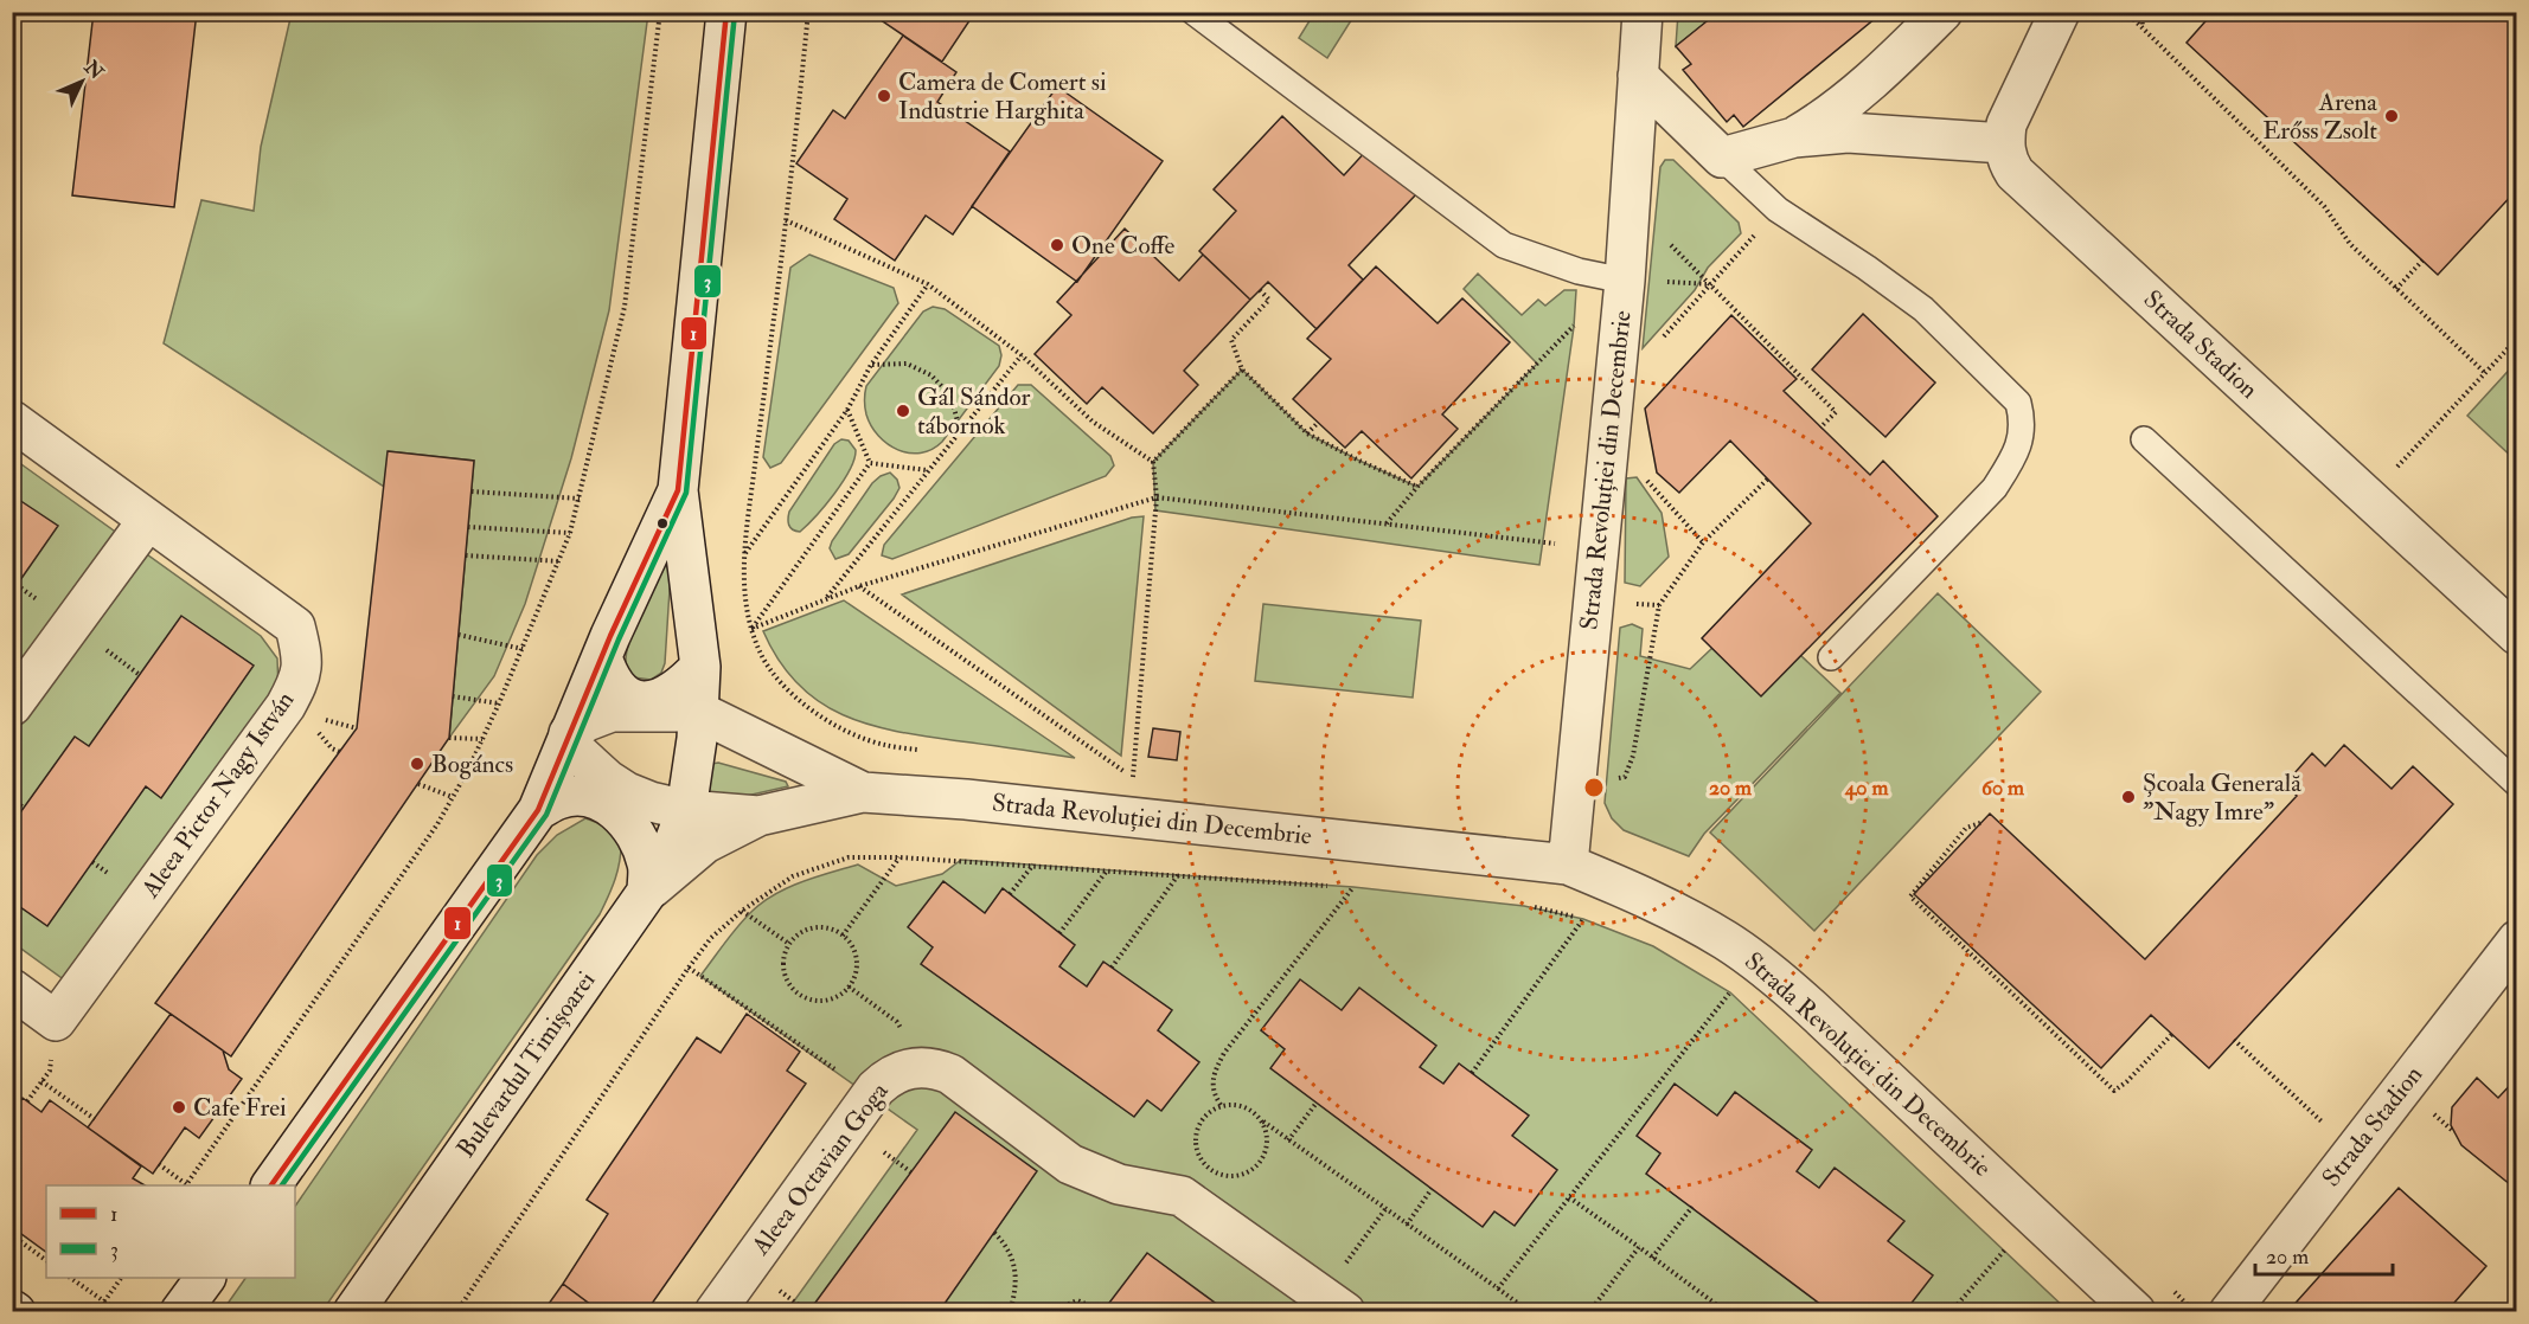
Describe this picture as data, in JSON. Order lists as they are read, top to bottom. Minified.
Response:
{"streets":{"street":["Strada Stadion","Strada Revoluției din Decembrie","Aleea Pictor Nagy István","Bulevardul Timișoarei","Aleea Octavian Goga"]},"crossings":[["Strada Revoluției din Decembrie","Bulevardul Timișoarei"]],"places":["Camera de Comert si Industrie Harghita","Arena Erőss Zsolt","One Coffe","Gál Sándor tábornok","Bogáncs","Școala Generală \"Nagy Imre\"","Cafe Frei"],"lines":["transit line 1","transit line 3"],"legend":["1","3"],"scale_bar":"20 m","north":"top right","rings":["20 m","40 m","60 m"]}
